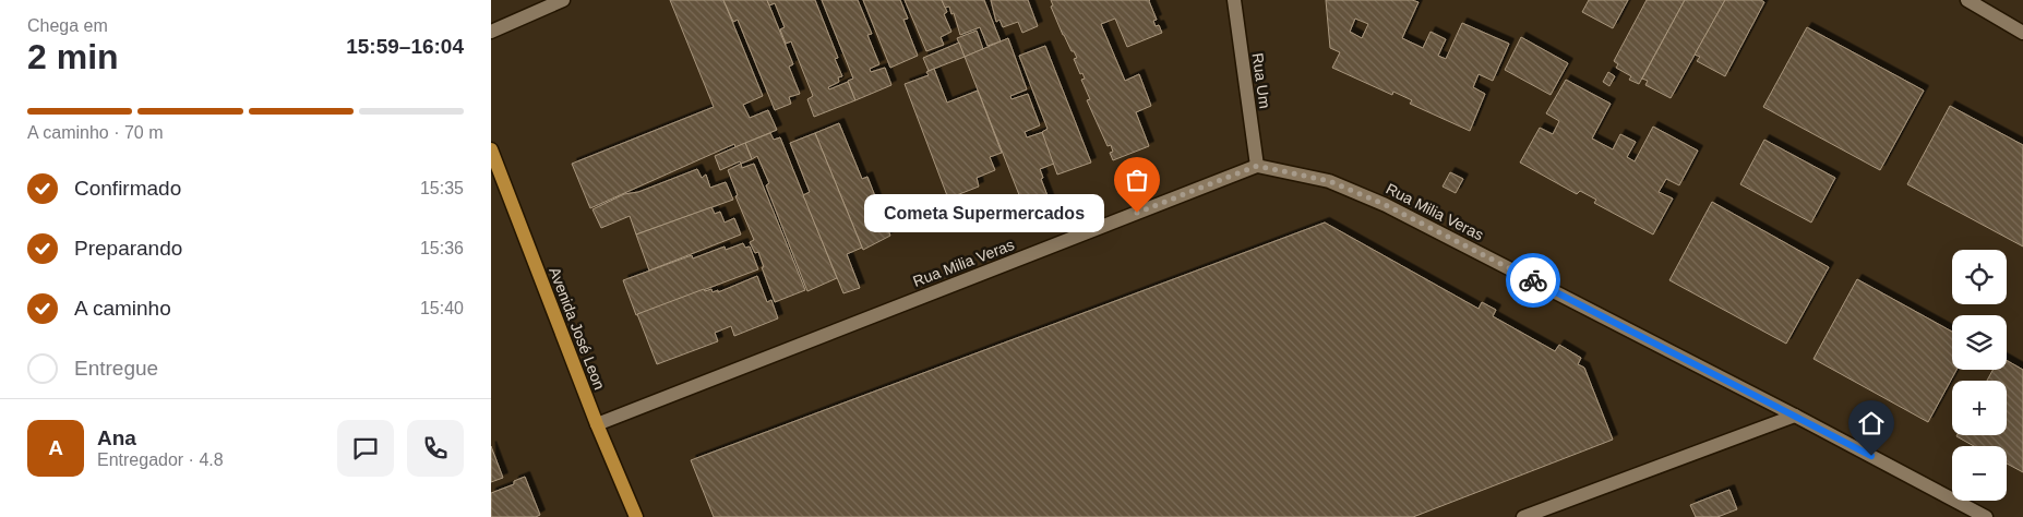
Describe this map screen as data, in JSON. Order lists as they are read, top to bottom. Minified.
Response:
{"streets":{"main road":["Avenida José Leon"],"street":["Rua Um","Rua Milia Veras"]},"crossings":[["Rua Um","Rua Milia Veras"],["Rua Milia Veras","Avenida José Leon"]],"places":["Cometa Supermercados"],"page":{"heading":["2 min","Chega em","15:59–16:04"],"panel":["Ana","Entregador · 4.8"],"bar":"A caminho · 70 m","list":[["Confirmado","15:35"],["Preparando","15:36"],["A caminho","15:40"],"Entregue"],"bubble":"Cometa Supermercados","map_buttons":["+","−"],"round":"A"}}
